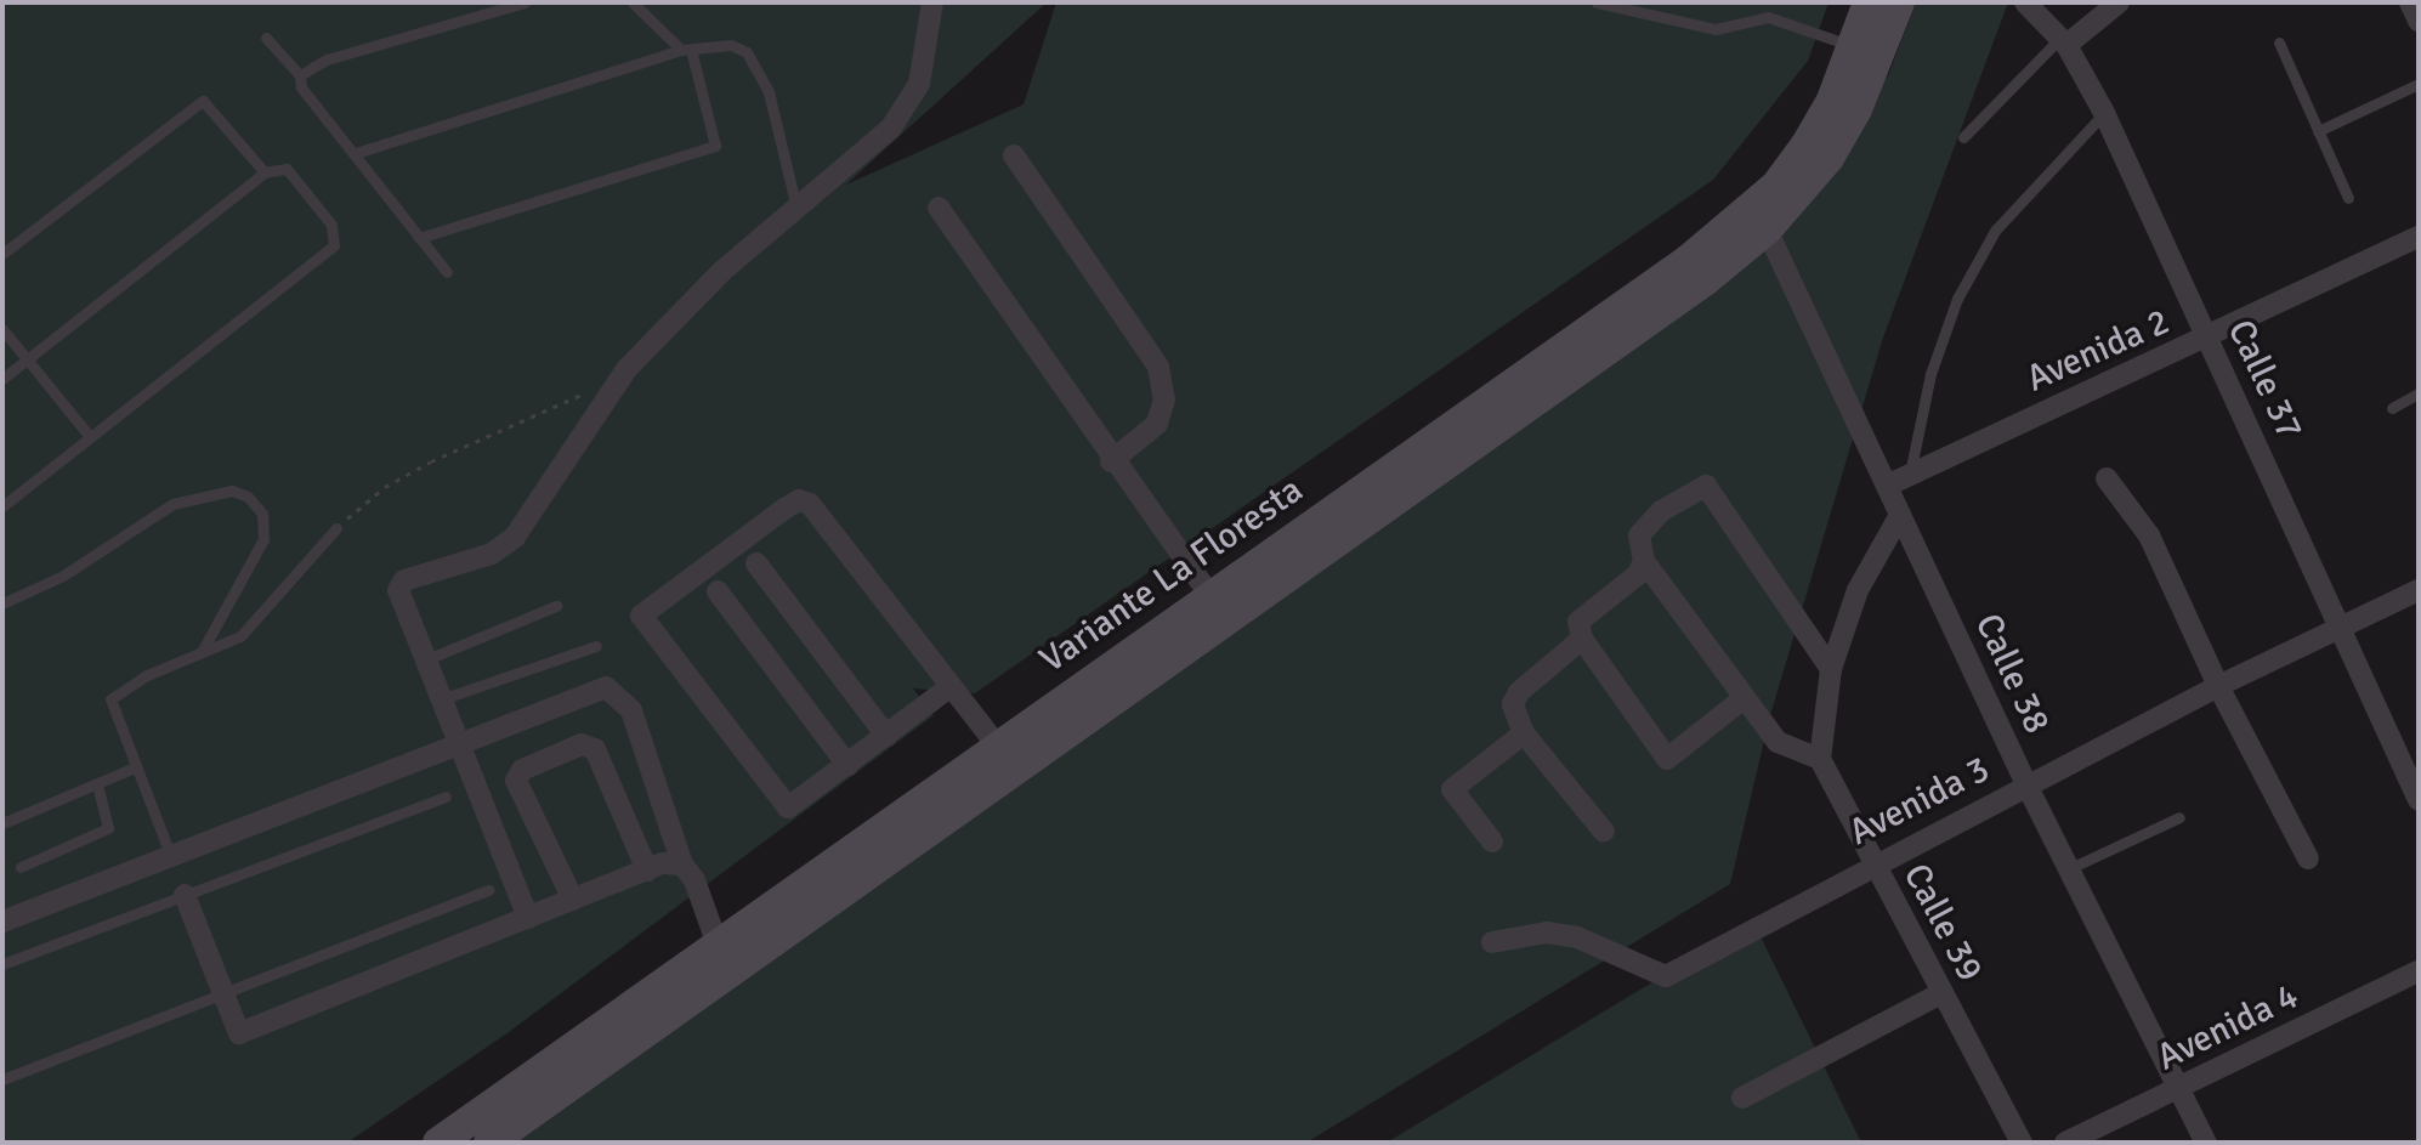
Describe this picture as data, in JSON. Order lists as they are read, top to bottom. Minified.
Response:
{"streets":{"main road":["Variante La Floresta"],"street":["Avenida 2","Calle 37","Calle 38","Avenida 3","Calle 39","Avenida 4"]},"crossings":[["Avenida 2","Calle 37"],["Calle 37","Avenida 3"],["Variante La Floresta","Calle 38"],["Calle 38","Avenida 3"],["Calle 38","Avenida 4"],["Avenida 3","Calle 39"]]}
